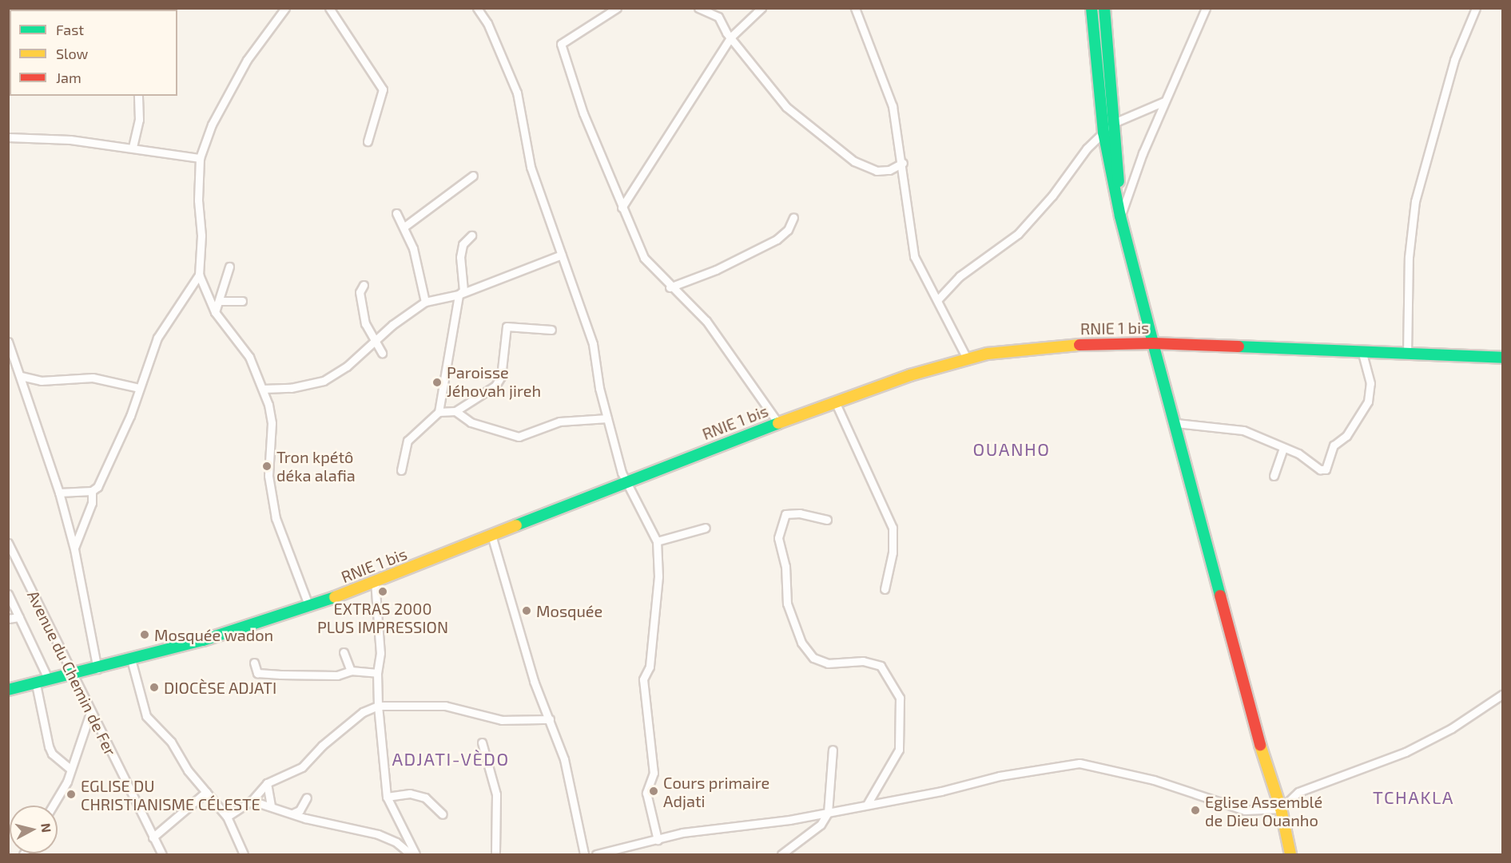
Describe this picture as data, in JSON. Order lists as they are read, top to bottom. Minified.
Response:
{"streets":{"main road":["RNIE 1 bis"],"street":["Avenue du Chemin de Fer"]},"crossings":[["RNIE 1 bis","Avenue du Chemin de Fer"]],"districts":["OUANHO","ADJATI-VÈDO","TCHAKLA"],"places":["Paroisse Jéhovah jireh","Tron kpétô déka alafia","EXTRAS 2000 PLUS IMPRESSION","Mosquée","Mosquée wadon","DIOCÈSE ADJATI","Cours primaire Adjati","EGLISE DU CHRISTIANISME CÉLESTE","Eglise Assemblé de Dieu Ouanho"],"legend":["Fast","Slow","Jam"],"north":"right"}
